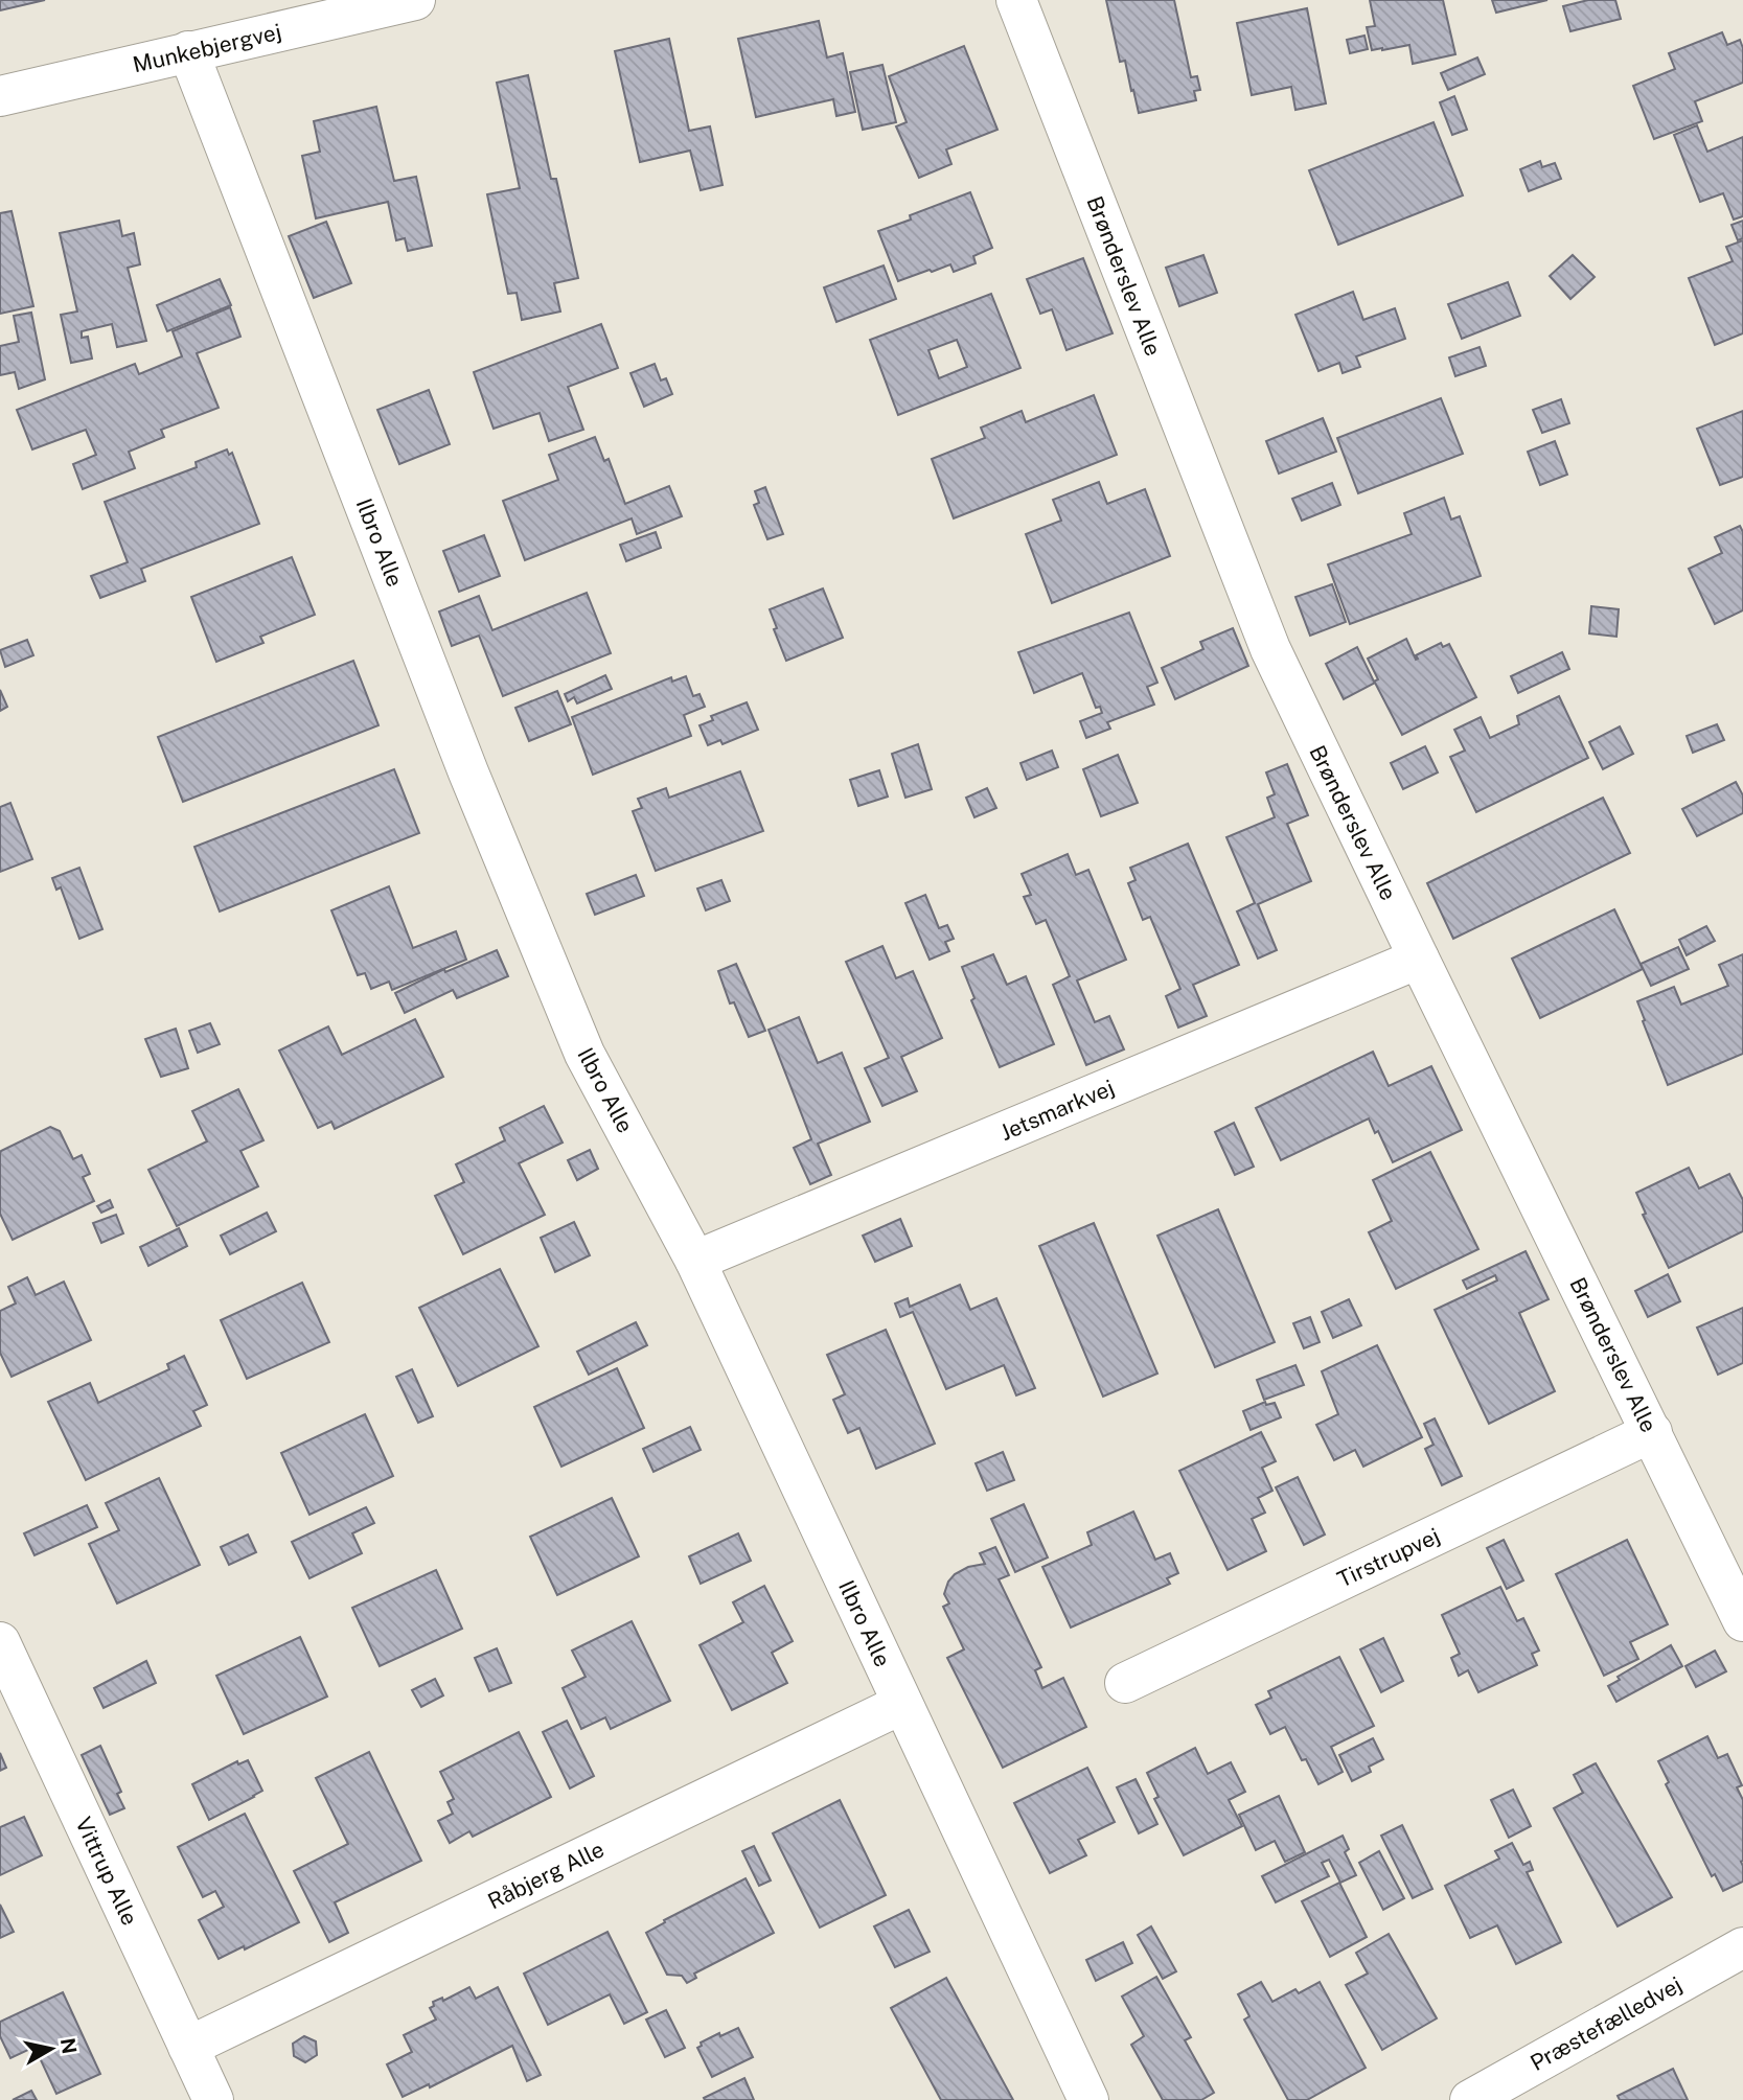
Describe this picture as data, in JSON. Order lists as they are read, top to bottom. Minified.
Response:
{"streets":{"street":["Munkebjergvej","Brønderslev Alle","Ilbro Alle","Jetsmarkvej","Tirstrupvej","Vittrup Alle","Råbjerg Alle","Præstefælledvej"]},"crossings":[["Munkebjergvej","Ilbro Alle"],["Brønderslev Alle","Jetsmarkvej"],["Brønderslev Alle","Tirstrupvej"],["Ilbro Alle","Jetsmarkvej"],["Ilbro Alle","Råbjerg Alle"],["Vittrup Alle","Råbjerg Alle"]],"north":"right"}
